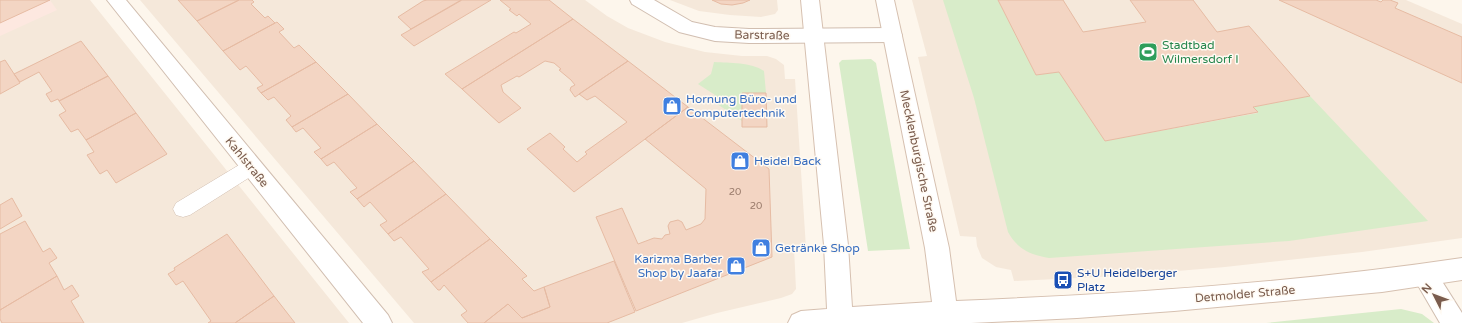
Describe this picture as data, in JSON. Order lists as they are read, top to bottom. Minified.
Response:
{"streets":{"main road":["Barstraße","Mecklenburgische Straße","Kahlstraße","Detmolder Straße"]},"crossings":[["Barstraße","Mecklenburgische Straße"],["Mecklenburgische Straße","Detmolder Straße"]],"places":{"sports":["Stadtbad Wilmersdorf I"],"shop":["Hornung Büro- und Computertechnik","Heidel Back","Getränke Shop","Karizma Barber Shop by Jaafar"],"bus stop":["S+U Heidelberger Platz"]},"house_numbers":["20","20"],"north":"top left"}
